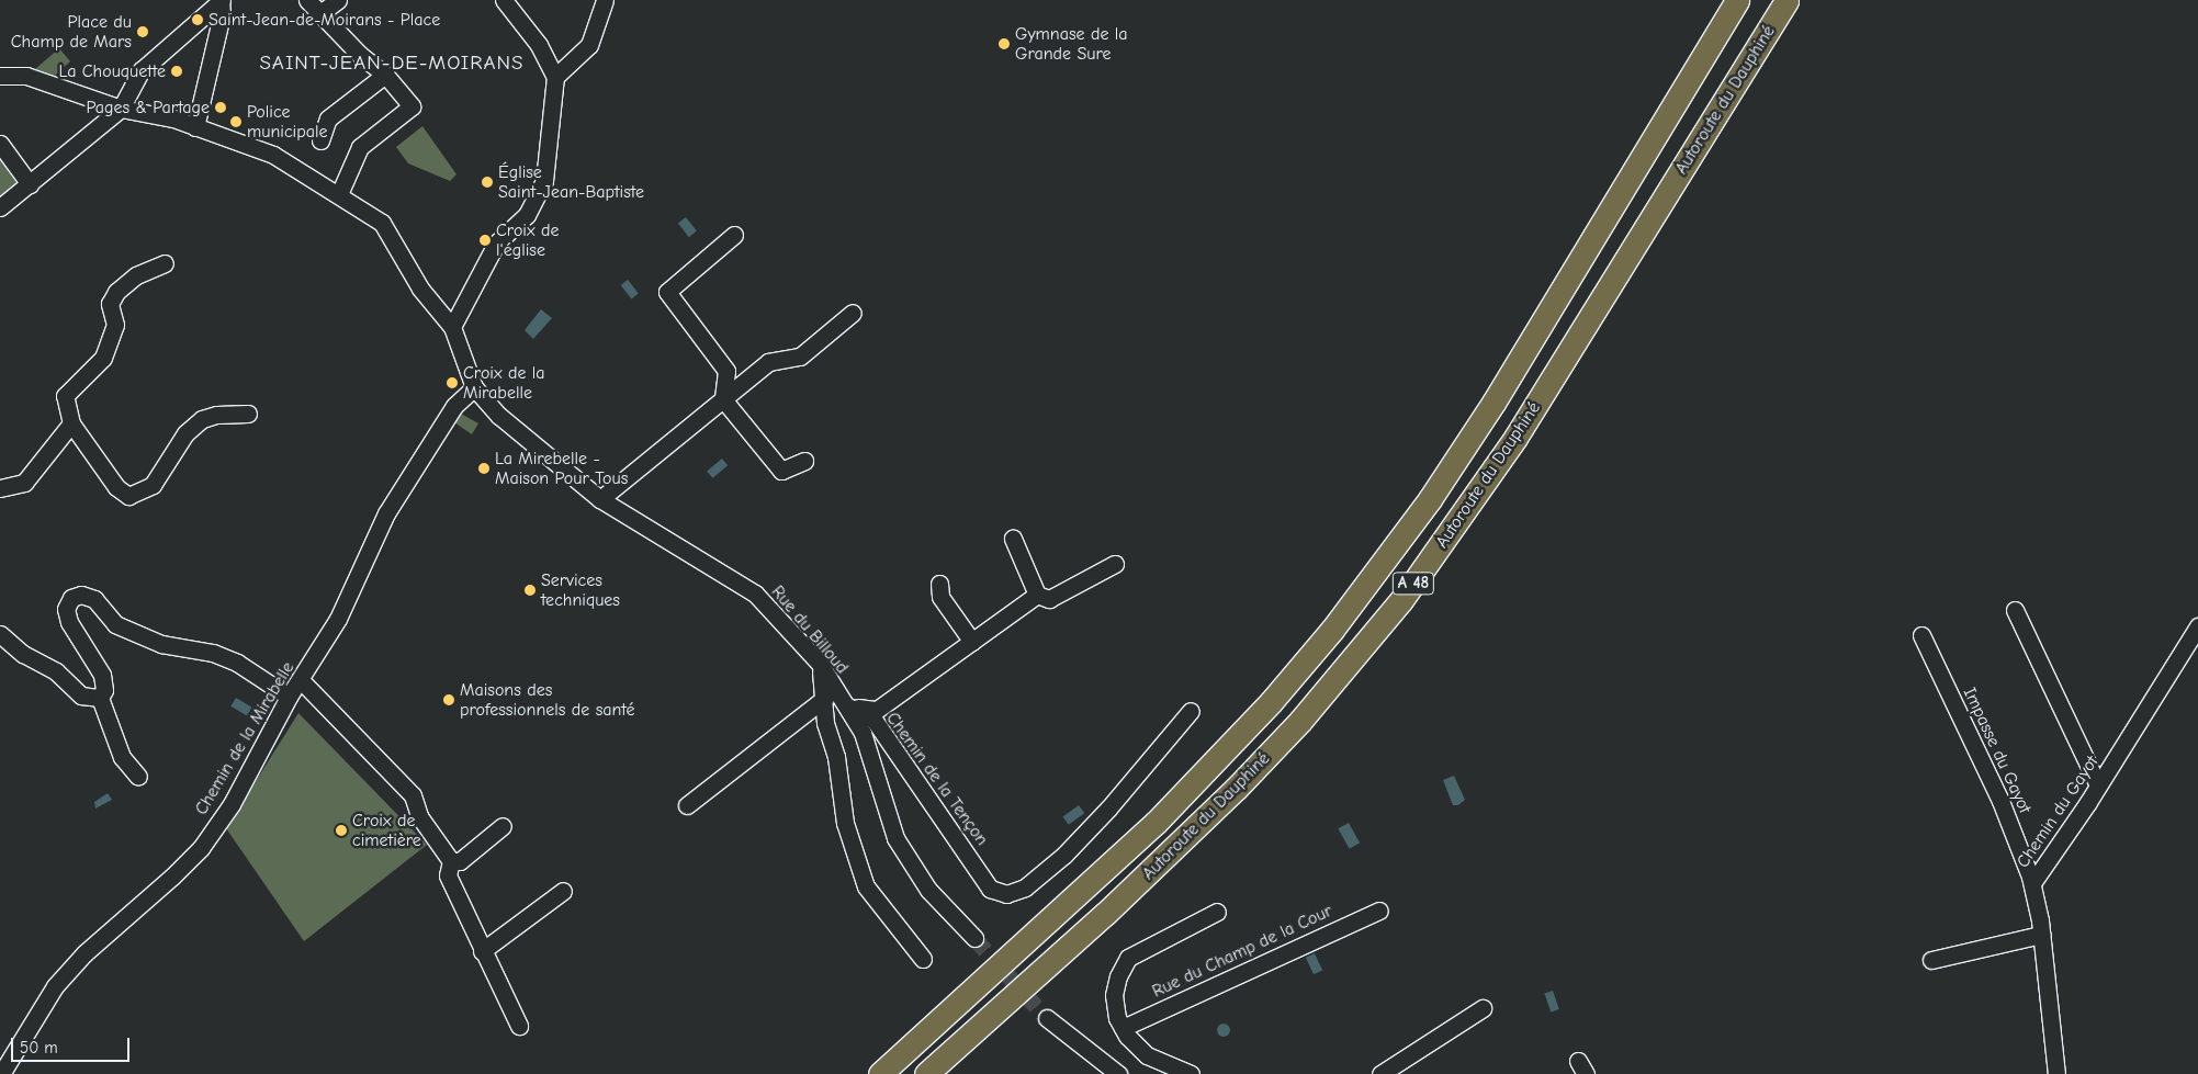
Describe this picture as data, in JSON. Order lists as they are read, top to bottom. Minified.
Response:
{"streets":{"highway":["Autoroute du Dauphiné","A 48"],"street":["Rue du Billoud","Chemin de la Mirabelle","Impasse du Gayot","Chemin de la Tençon","Chemin du Gayot","Rue du Champ de la Cour"]},"crossings":[["Rue du Billoud","Chemin de la Tençon"],["Impasse du Gayot","Chemin du Gayot"]],"districts":["SAINT-JEAN-DE-MOIRANS"],"places":["Saint-Jean-de-Moirans - Place","Place du Champ de Mars","Gymnase de la Grande Sure","La Chouquette","Pages & Partage","Police municipale","Église Saint-Jean-Baptiste","Croix de l'église","Croix de la Mirabelle","La Mirebelle - Maison Pour Tous","Services techniques","Maisons des professionnels de santé","Croix de cimetière"],"scale_bar":"50 m"}
